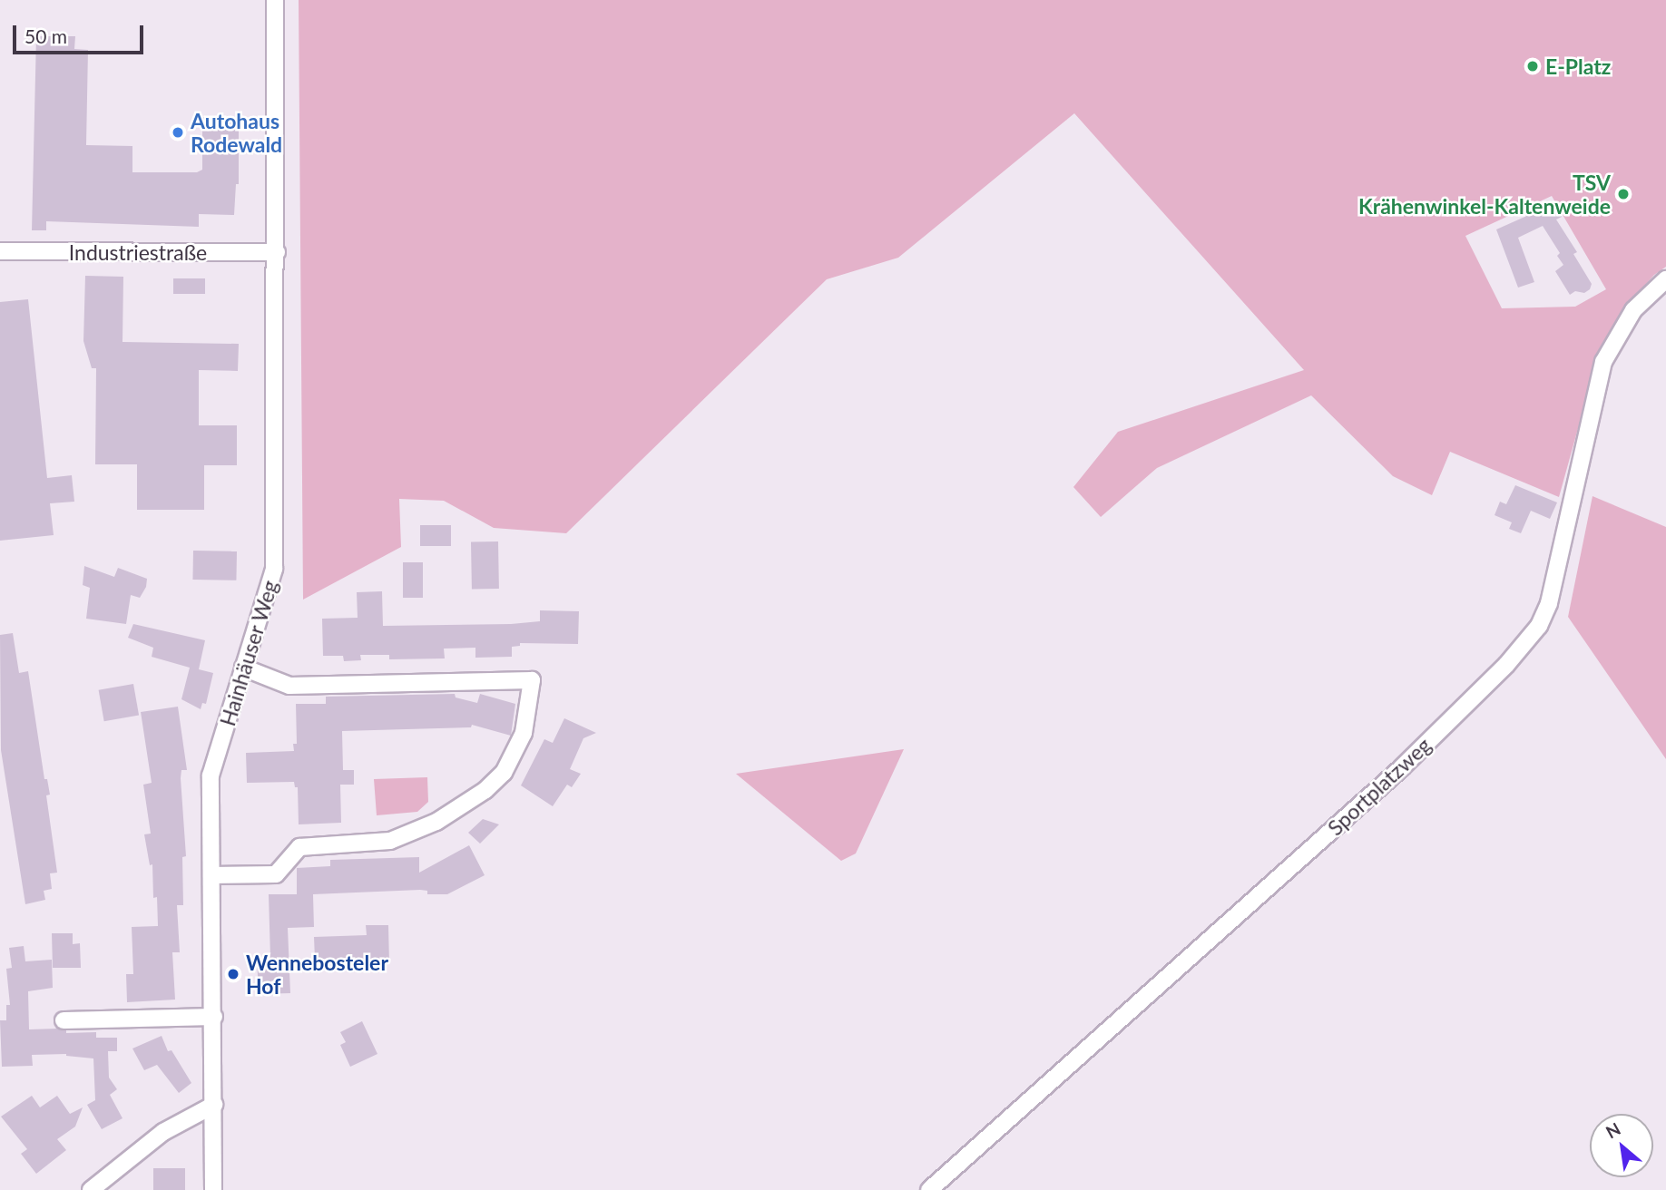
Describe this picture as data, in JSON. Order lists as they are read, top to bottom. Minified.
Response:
{"streets":{"street":["Industriestraße","Hainhäuser Weg","Sportplatzweg"]},"crossings":[["Industriestraße","Hainhäuser Weg"]],"places":["E-Platz","Autohaus Rodewald","TSV Krähenwinkel-Kaltenweide","Wennebosteler Hof"],"scale_bar":"50 m","north":"top left"}
